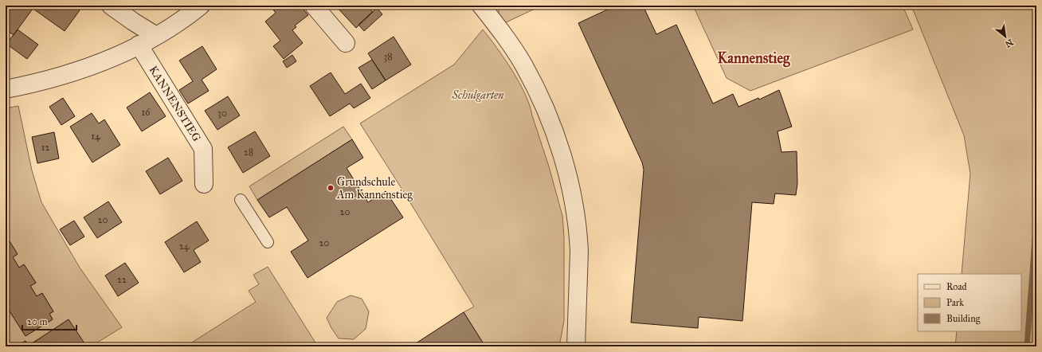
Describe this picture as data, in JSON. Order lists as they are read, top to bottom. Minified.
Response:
{"streets":{"street":["KANNENSTIEG"]},"districts":["Kannenstieg"],"parks":["Schulgarten"],"places":["Grundschule Am Kannenstieg"],"house_numbers":["38","16","30","14","12","28","20","20","20","24","22"],"legend":["Road","Park","Building"],"scale_bar":"20 m","north":"bottom right"}
